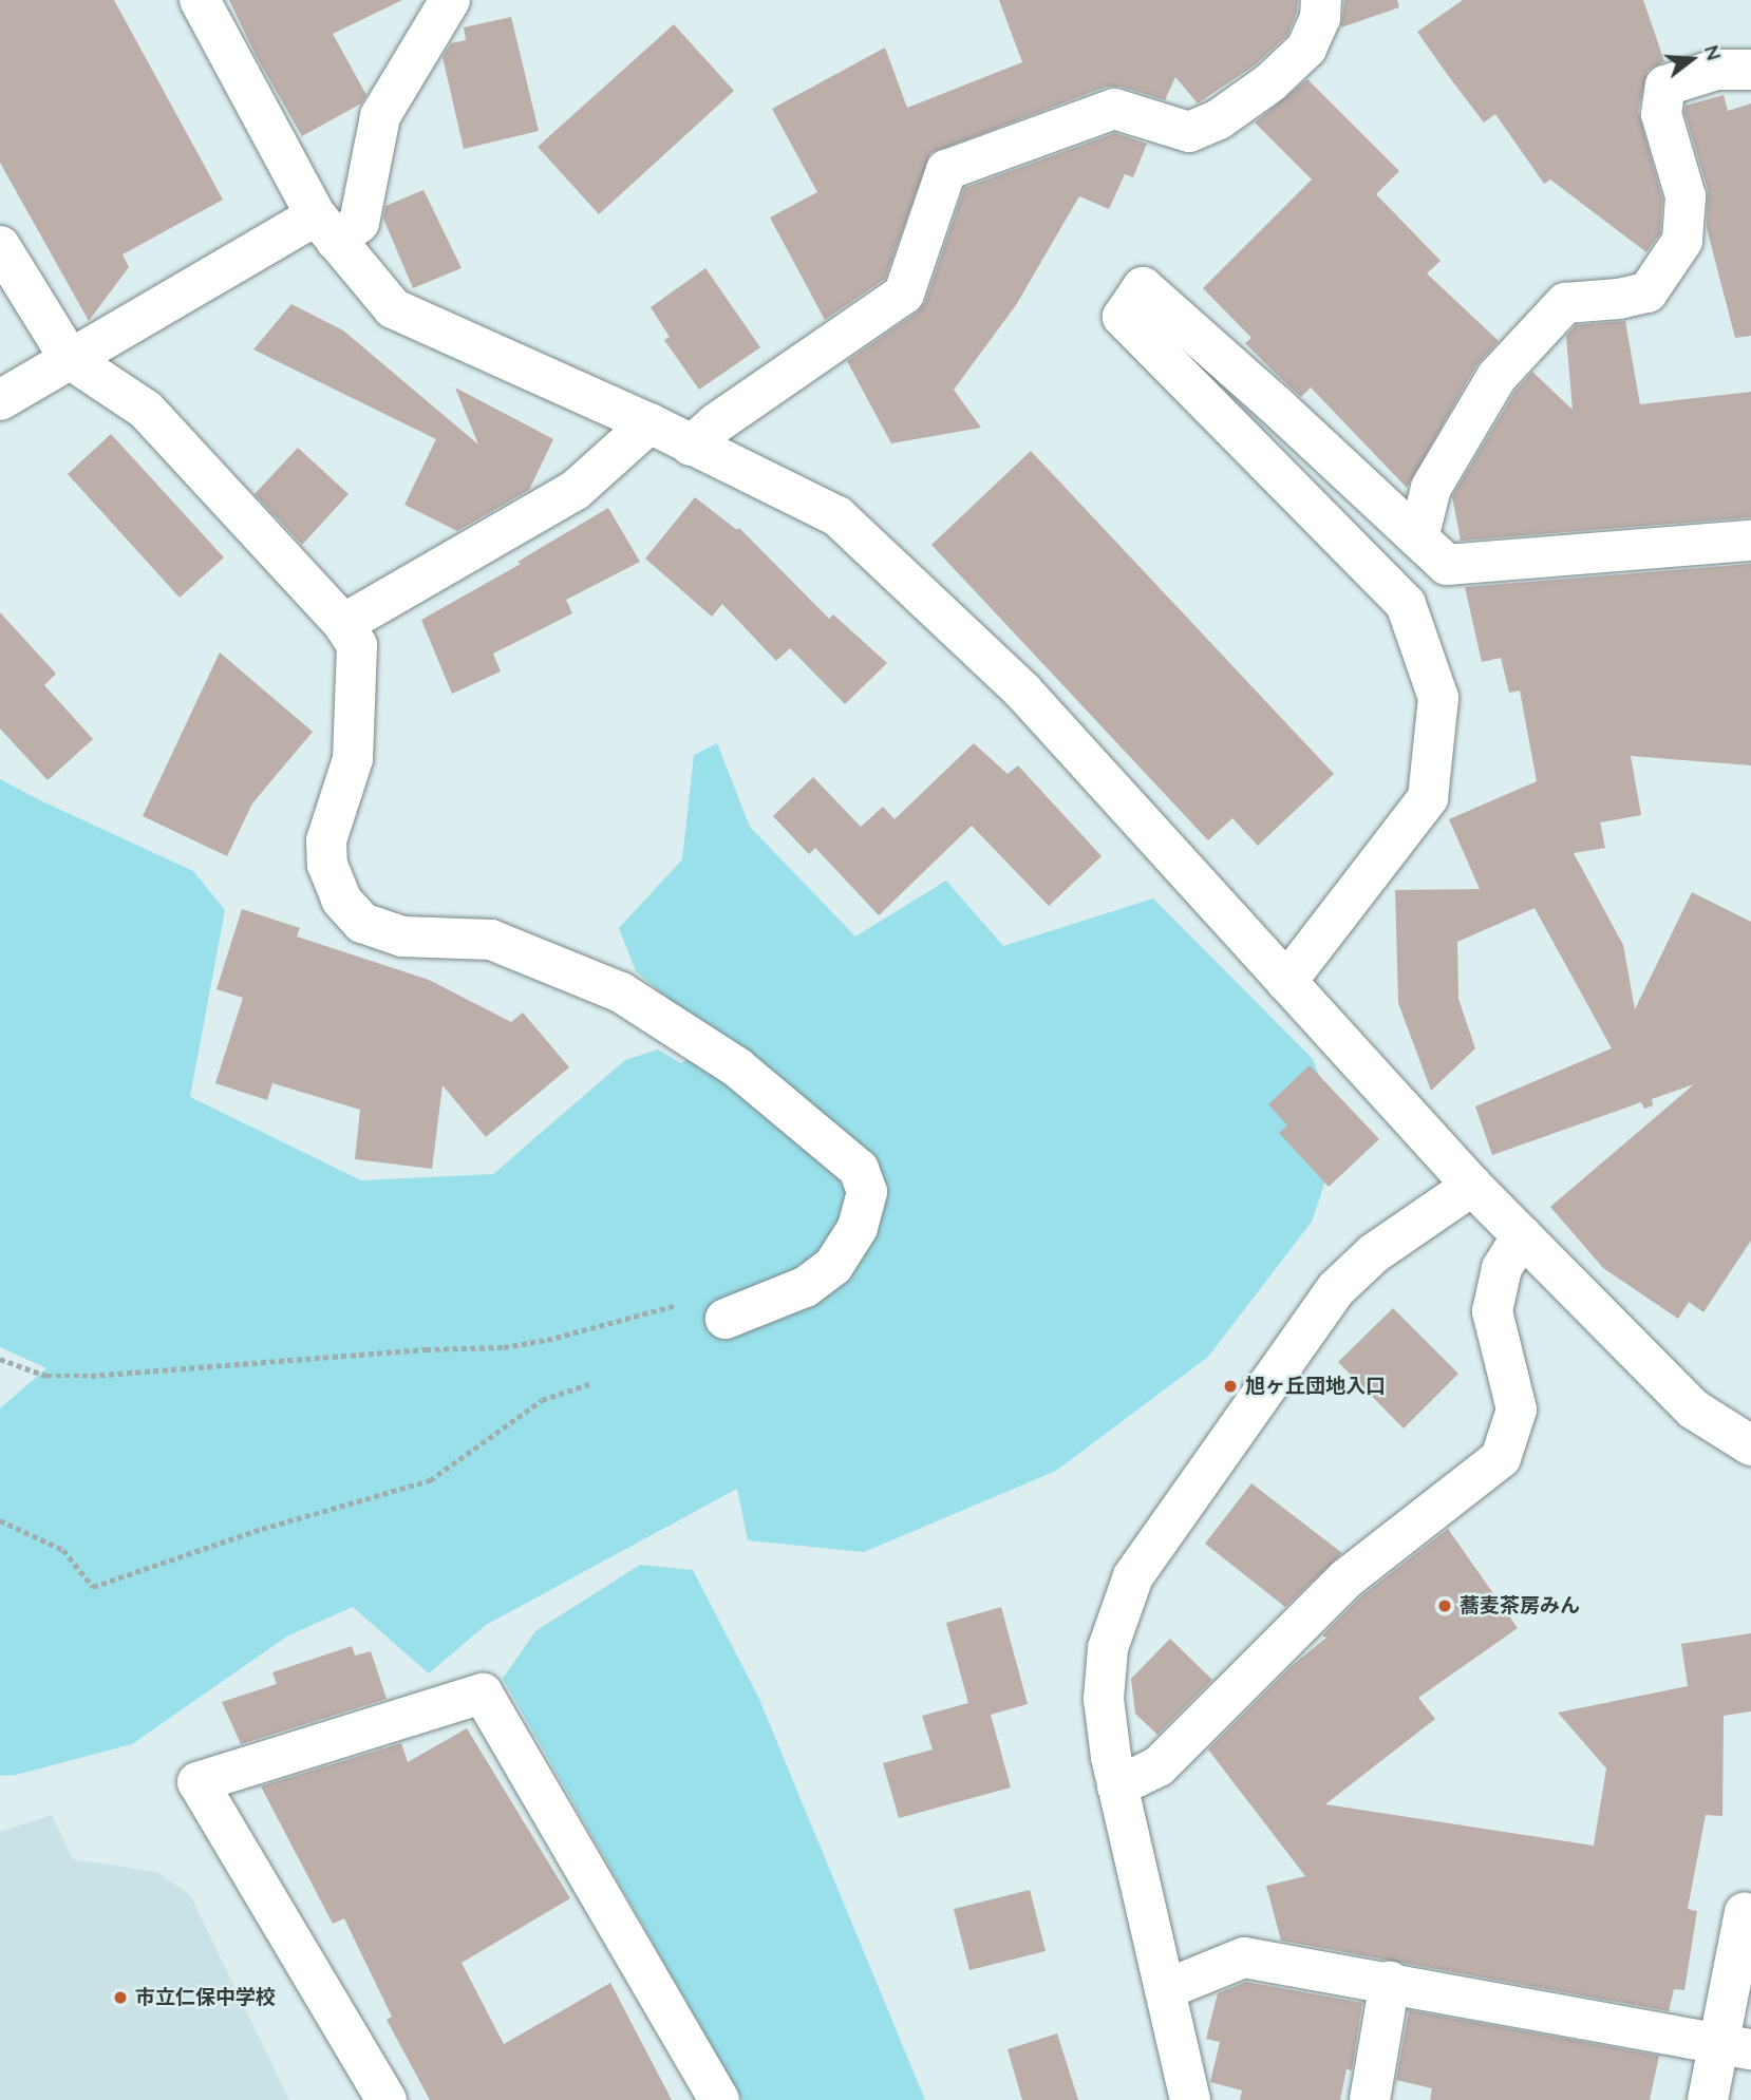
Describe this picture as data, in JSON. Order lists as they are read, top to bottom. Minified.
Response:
{"places":["旭ヶ丘団地入口","蕎麦茶房みん","市立仁保中学校"],"north":"right"}
